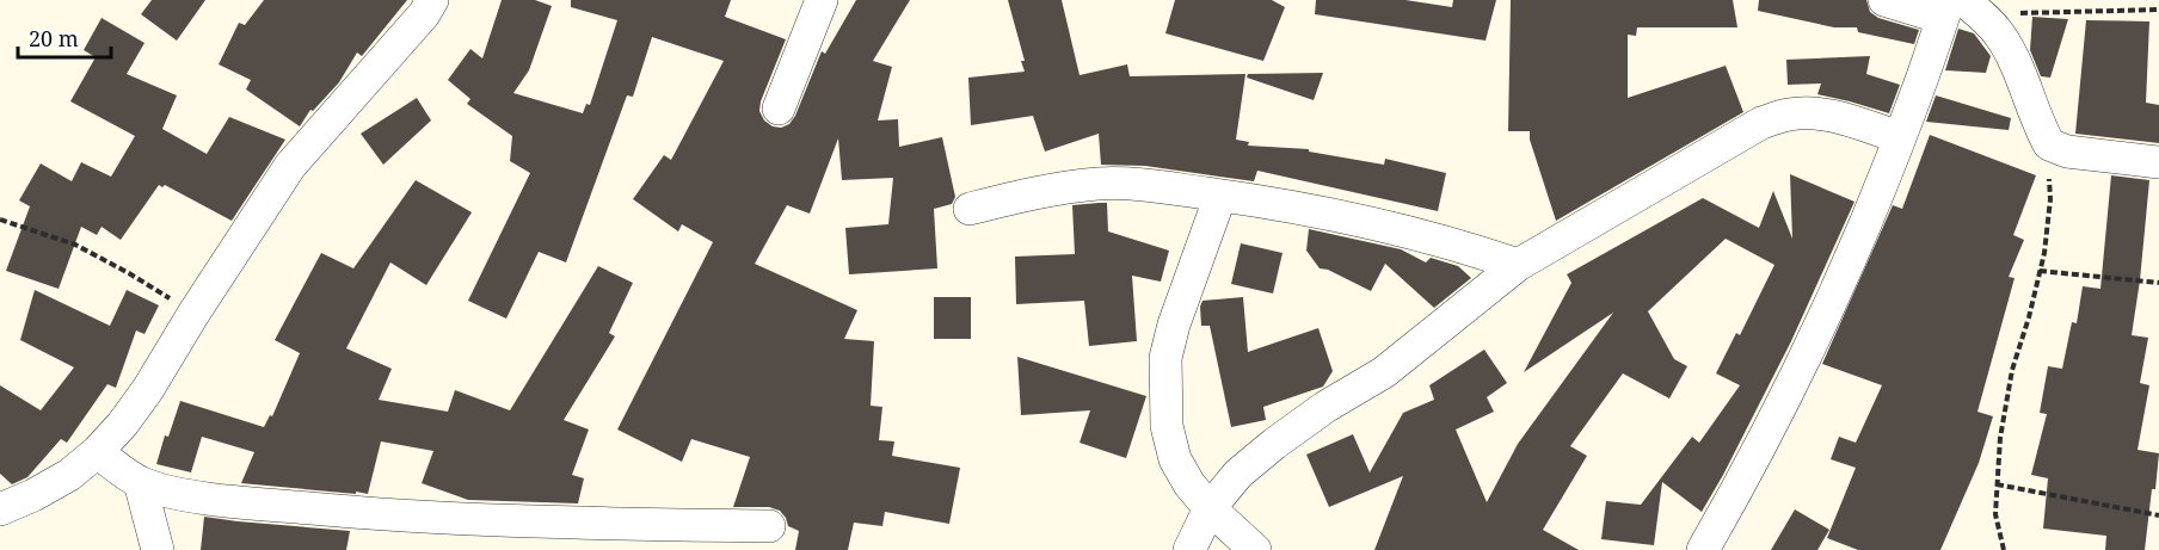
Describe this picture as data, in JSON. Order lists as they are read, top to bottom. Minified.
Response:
{"scale_bar":"20 m"}
